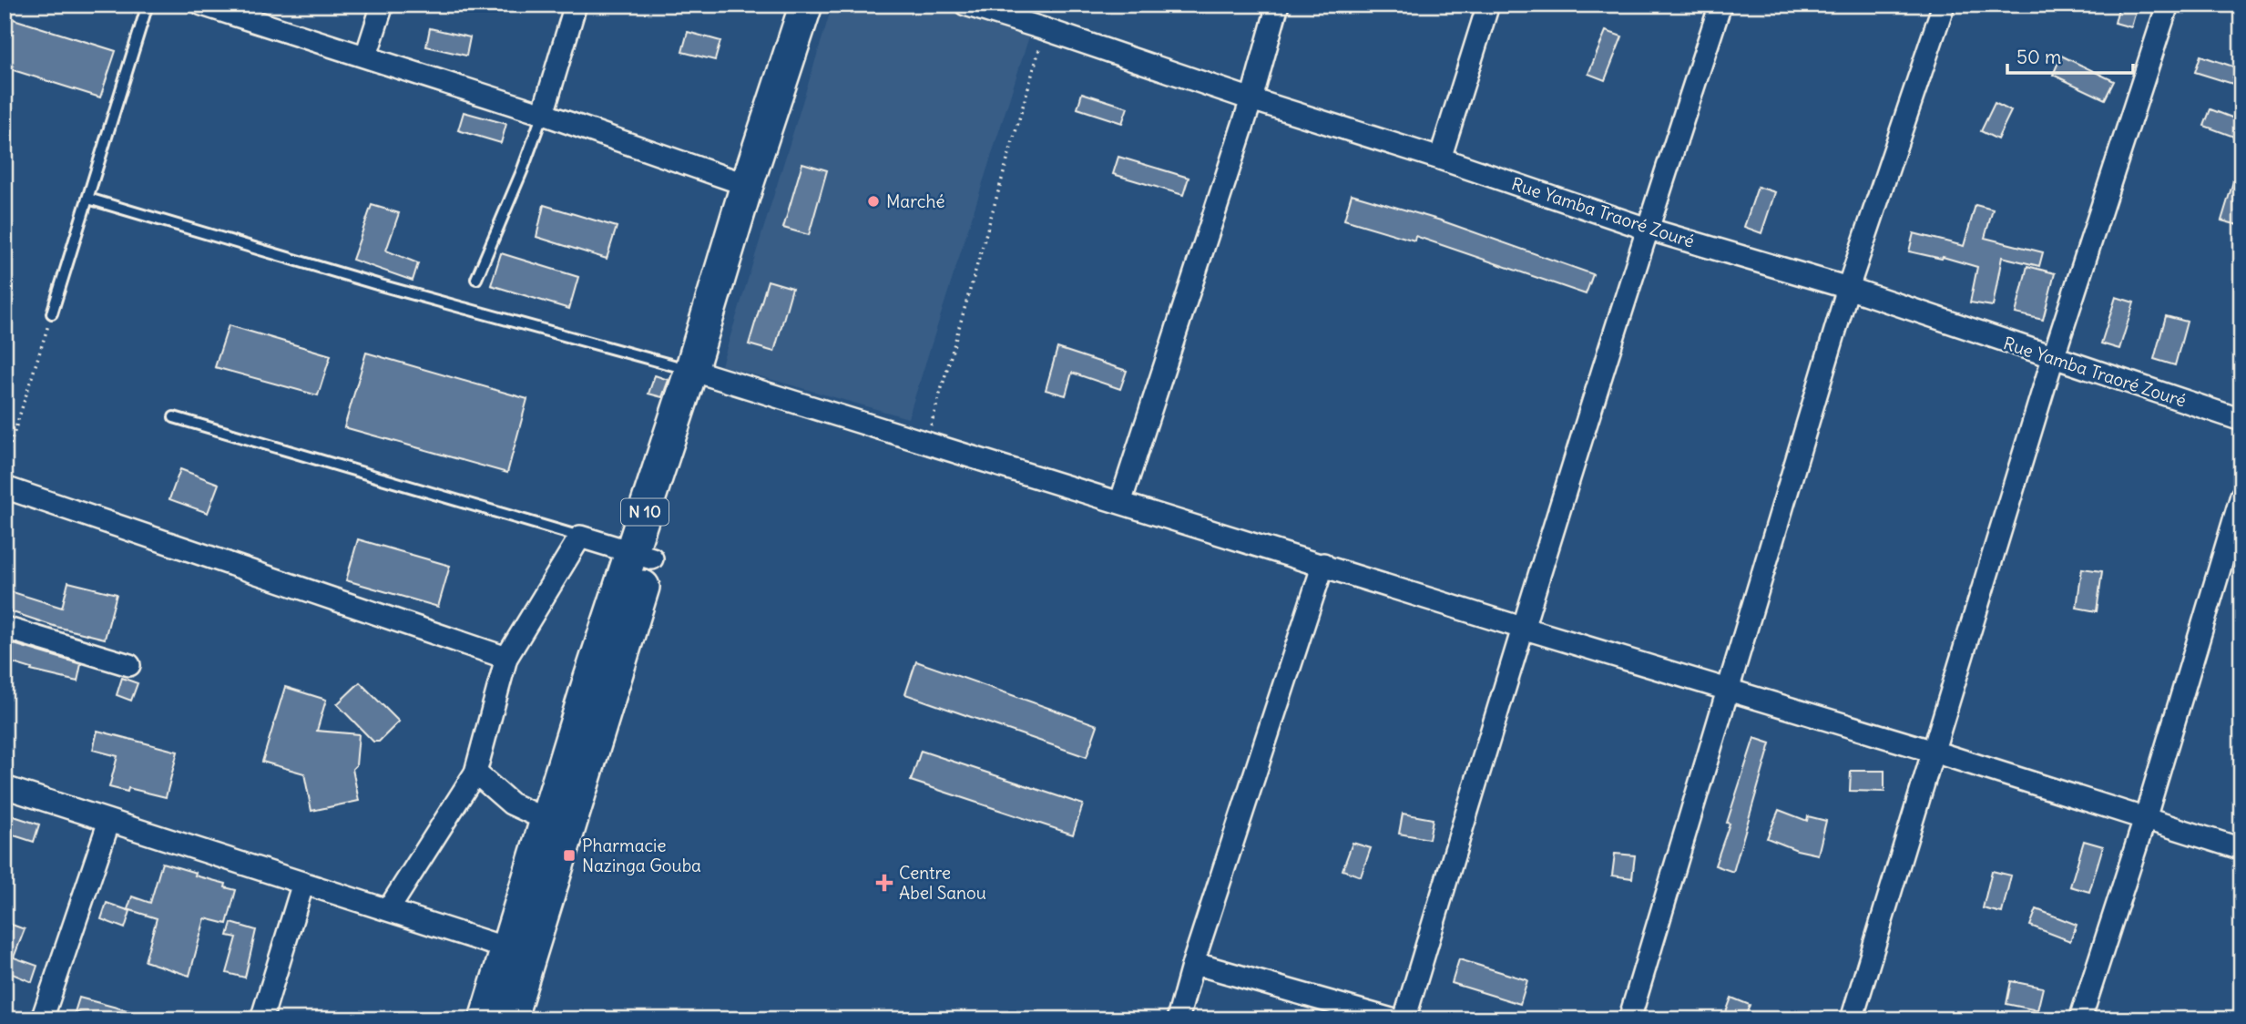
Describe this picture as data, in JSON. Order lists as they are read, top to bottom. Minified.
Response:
{"streets":{"main road":["N 10"],"street":["Rue Yamba Traoré Zouré"]},"places":{"other":["Marché"],"transit":["Pharmacie Nazinga Gouba"],"health":["Centre Abel Sanou"]},"scale_bar":"50 m"}
